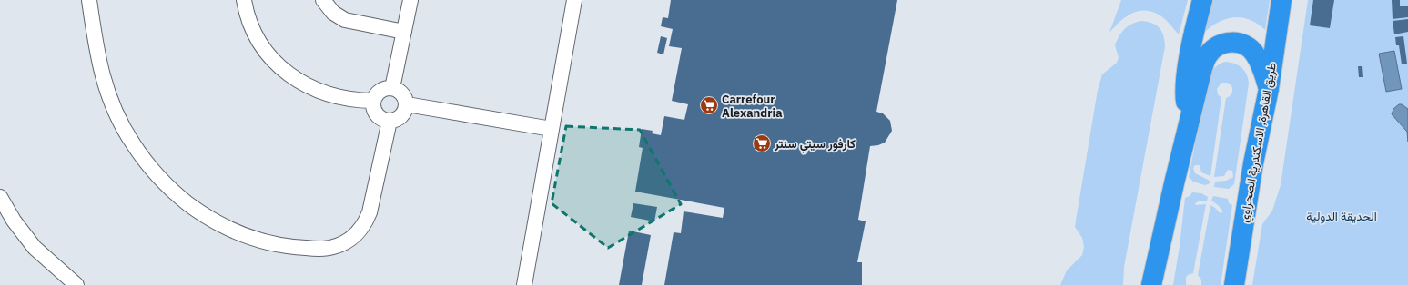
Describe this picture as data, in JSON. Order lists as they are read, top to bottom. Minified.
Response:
{"streets":{"highway":["طريق القاهرة, الاسكندرية الصحراوي"]},"parks":["الحديقة الدولية"],"places":{"supermarket":["Carrefour Alexandria","كارفور سيتي سنتر"]}}
